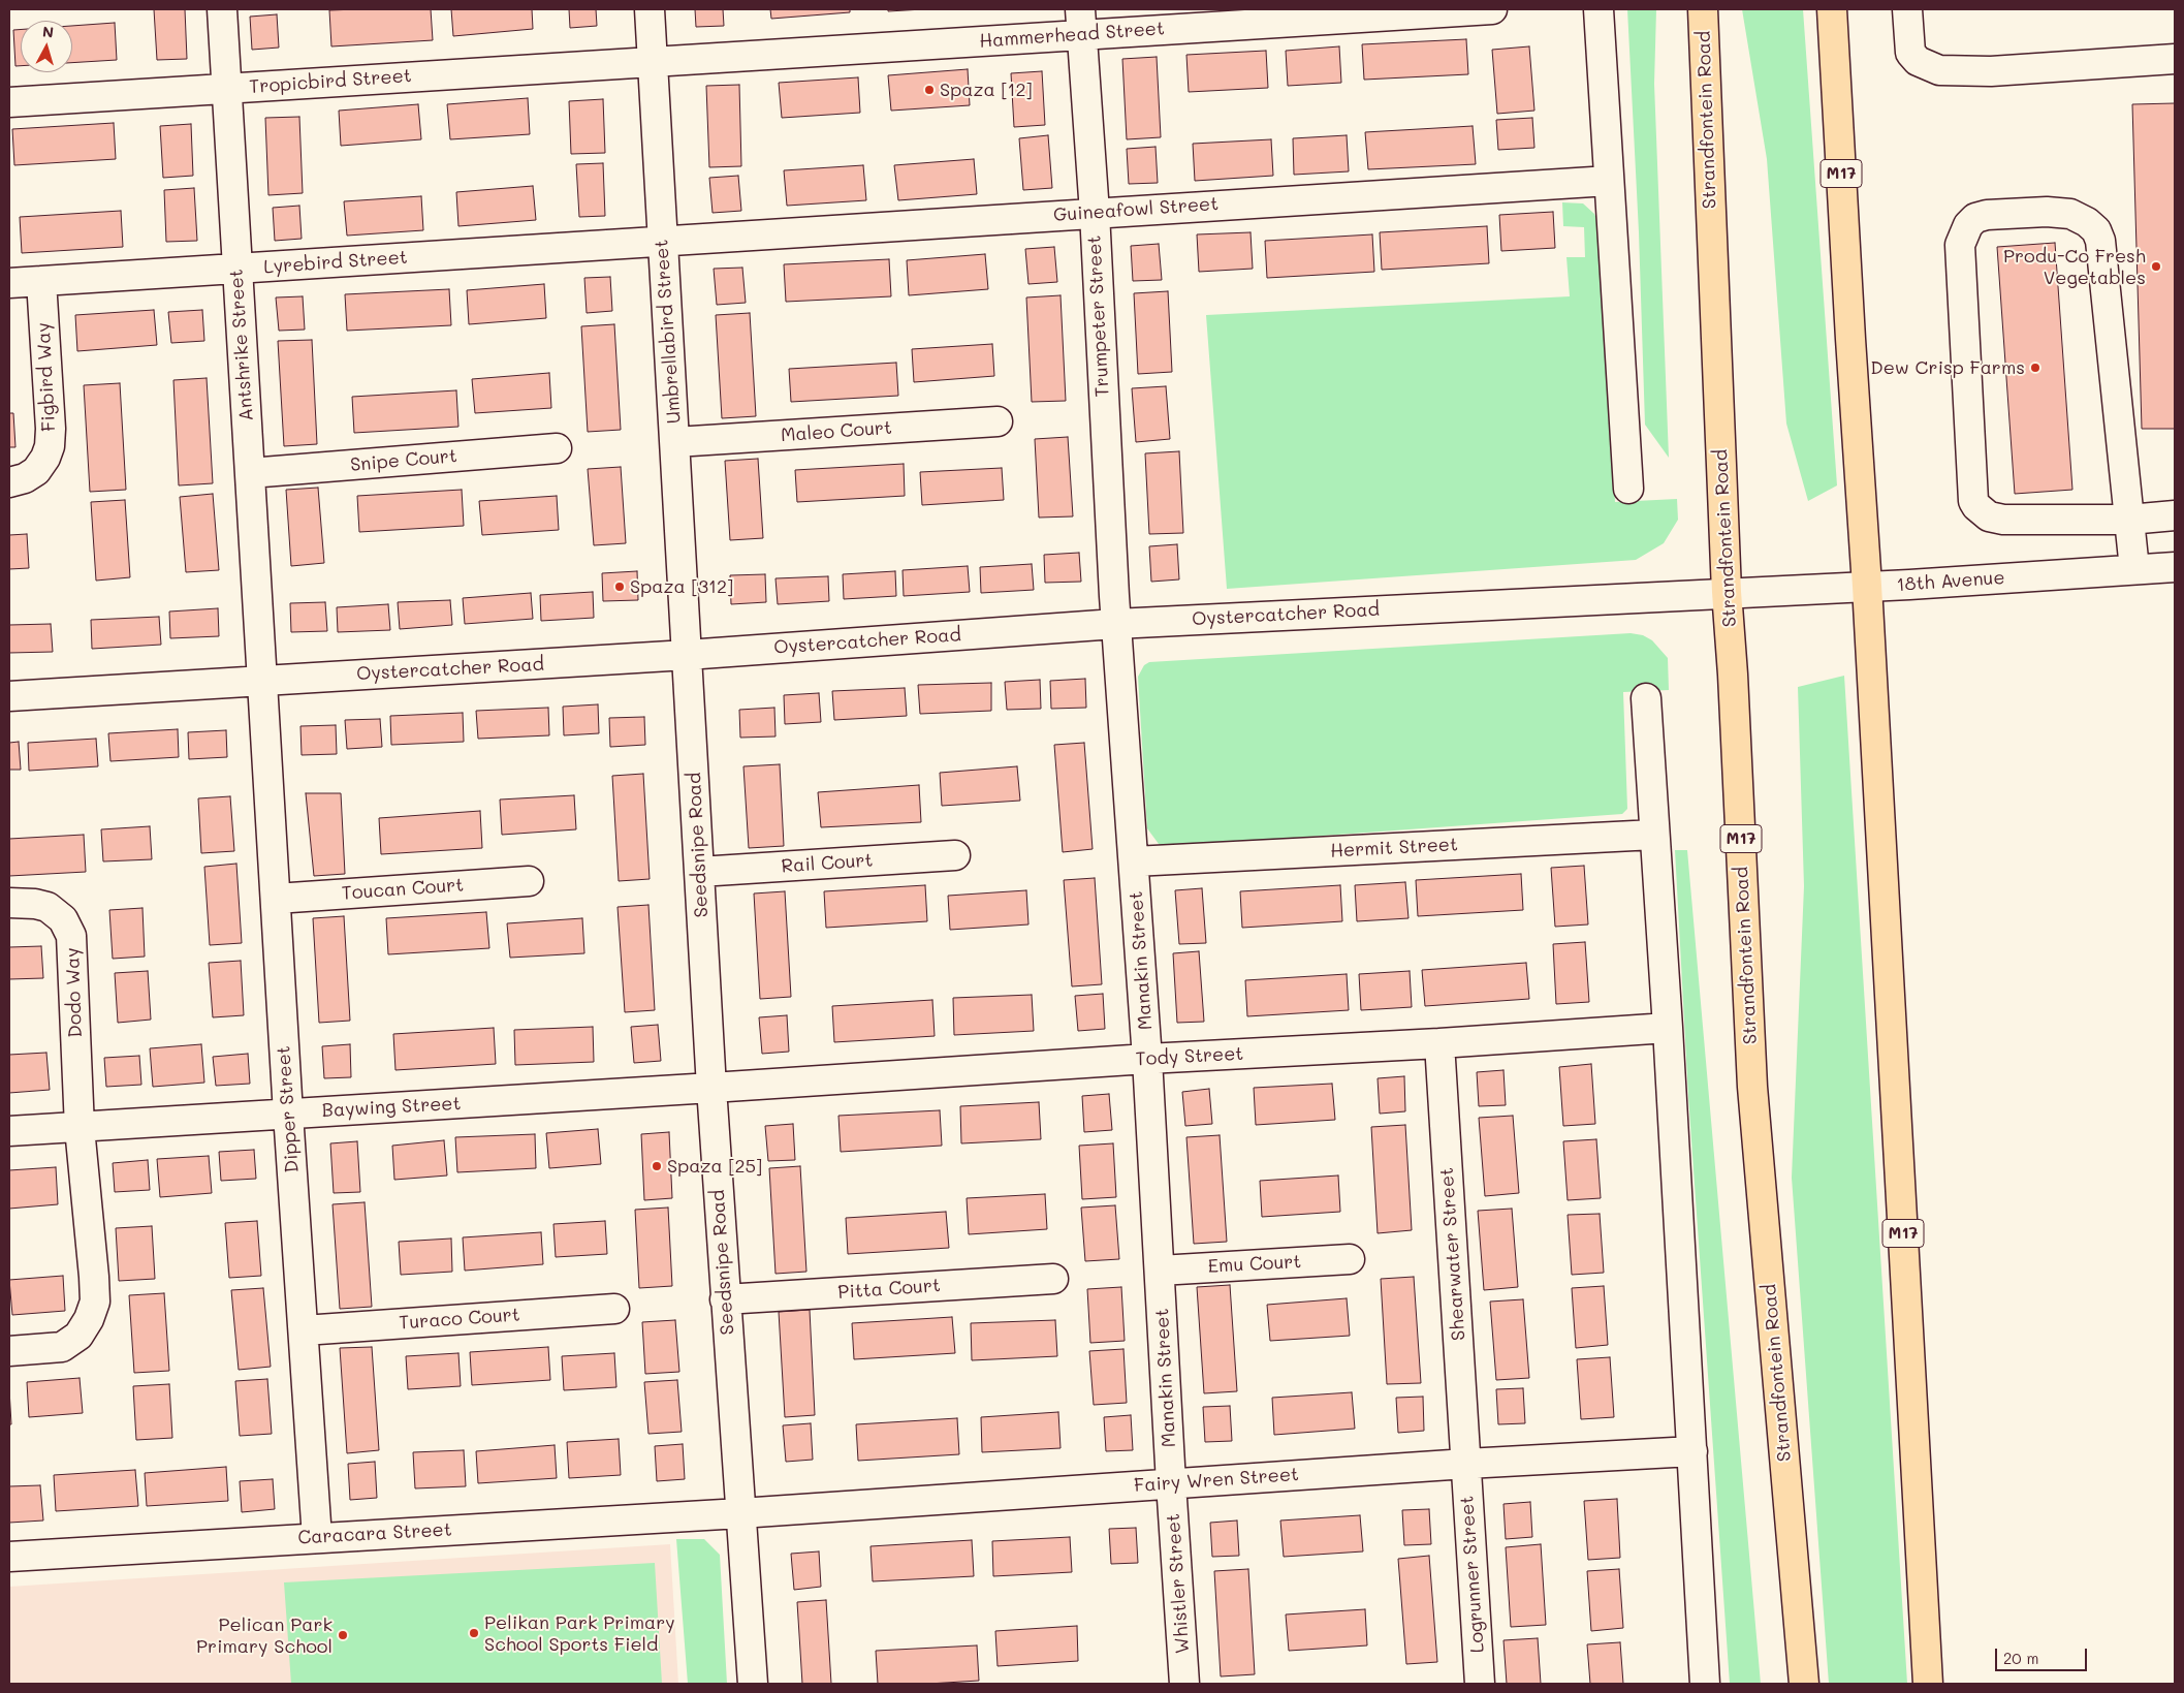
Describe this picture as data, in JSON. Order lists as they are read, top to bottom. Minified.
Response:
{"streets":{"main road":["Strandfontein Road","M17"],"street":["Hammerhead Street","Tropicbird Street","Guineafowl Street","Lyrebird Street","Trumpeter Street","Umbrellabird Street","Antshrike Street","Figbird Way","Maleo Court","Snipe Court","18th Avenue","Oystercatcher Road","Seedsnipe Road","Hermit Street","Rail Court","Toucan Court","Manakin Street","Dodo Way","Tody Street","Baywing Street","Dipper Street","Shearwater Street","Emu Court","Pitta Court","Turaco Court","Fairy Wren Street","Caracara Street","Logrunner Street","Whistler Street"]},"crossings":[["Hammerhead Street","Tropicbird Street"],["Hammerhead Street","Trumpeter Street"],["Hammerhead Street","Umbrellabird Street"],["Tropicbird Street","Umbrellabird Street"],["Tropicbird Street","Antshrike Street"],["Strandfontein Road","18th Avenue"],["Strandfontein Road","Oystercatcher Road"],["M17","18th Avenue"],["Guineafowl Street","Lyrebird Street"],["Guineafowl Street","Trumpeter Street"],["Guineafowl Street","Umbrellabird Street"],["Lyrebird Street","Umbrellabird Street"],["Lyrebird Street","Antshrike Street"],["Lyrebird Street","Figbird Way"],["Trumpeter Street","Oystercatcher Road"],["Trumpeter Street","Manakin Street"],["Umbrellabird Street","Maleo Court"],["Umbrellabird Street","Oystercatcher Road"],["Umbrellabird Street","Seedsnipe Road"],["Antshrike Street","Snipe Court"],["Antshrike Street","Oystercatcher Road"],["Antshrike Street","Dipper Street"],["18th Avenue","Oystercatcher Road"],["Oystercatcher Road","Seedsnipe Road"],["Oystercatcher Road","Manakin Street"],["Oystercatcher Road","Dipper Street"],["Seedsnipe Road","Rail Court"],["Seedsnipe Road","Tody Street"],["Seedsnipe Road","Baywing Street"],["Seedsnipe Road","Pitta Court"],["Seedsnipe Road","Fairy Wren Street"],["Seedsnipe Road","Caracara Street"],["Hermit Street","Manakin Street"],["Toucan Court","Dipper Street"],["Manakin Street","Tody Street"],["Manakin Street","Emu Court"],["Manakin Street","Fairy Wren Street"],["Manakin Street","Whistler Street"],["Dodo Way","Baywing Street"],["Tody Street","Baywing Street"],["Tody Street","Shearwater Street"],["Baywing Street","Dipper Street"],["Dipper Street","Turaco Court"],["Dipper Street","Caracara Street"],["Shearwater Street","Fairy Wren Street"],["Shearwater Street","Logrunner Street"],["Fairy Wren Street","Caracara Street"],["Fairy Wren Street","Logrunner Street"],["Fairy Wren Street","Whistler Street"]],"places":["Spaza [12]","Produ-Co Fresh Vegetables","Dew Crisp Farms","Spaza [312]","Spaza [25]","Pelikan Park Primary School Sports Field","Pelican Park Primary School"],"scale_bar":"20 m","north":"top"}
